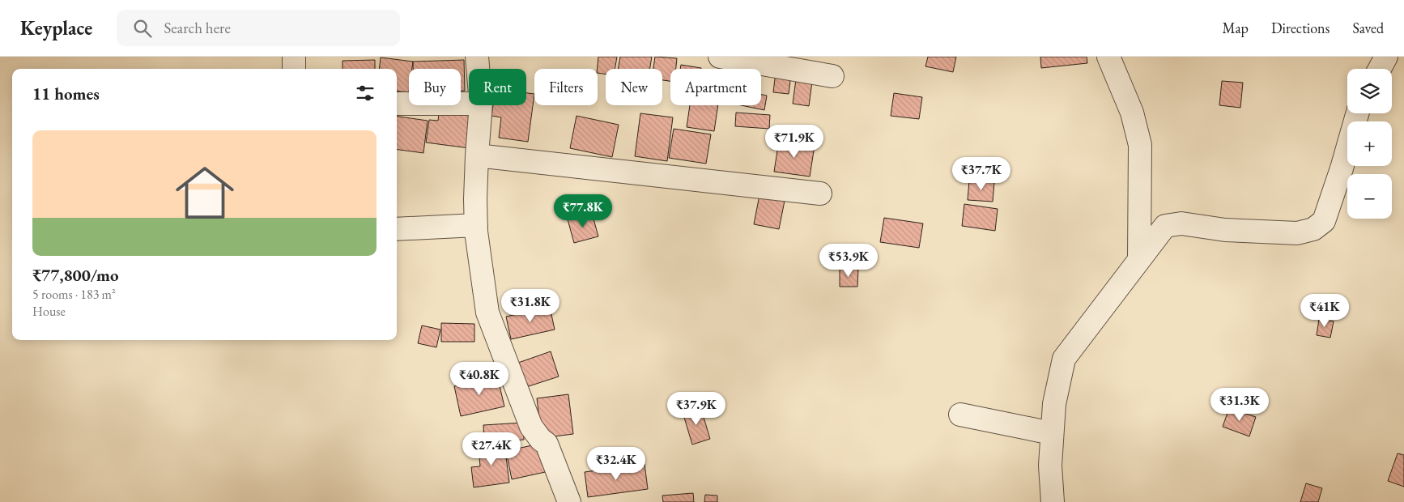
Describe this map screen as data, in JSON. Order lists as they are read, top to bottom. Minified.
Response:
{"page":{"header":"Keyplace","search":"Search here","nav":["Map","Directions","Saved"],"map_buttons":["+","−"],"chip":["Buy","Rent","Filters","New","Apartment"],"heading":"11 homes","list":[{"name":"₹77,800/mo","note":"5 rooms · 183 m² · House"}],"price":["₹71.9K","₹37.7K","₹77.8K","₹53.9K","₹31.8K","₹41K","₹40.8K","₹31.3K","₹37.9K","₹27.4K","₹32.4K"]}}
